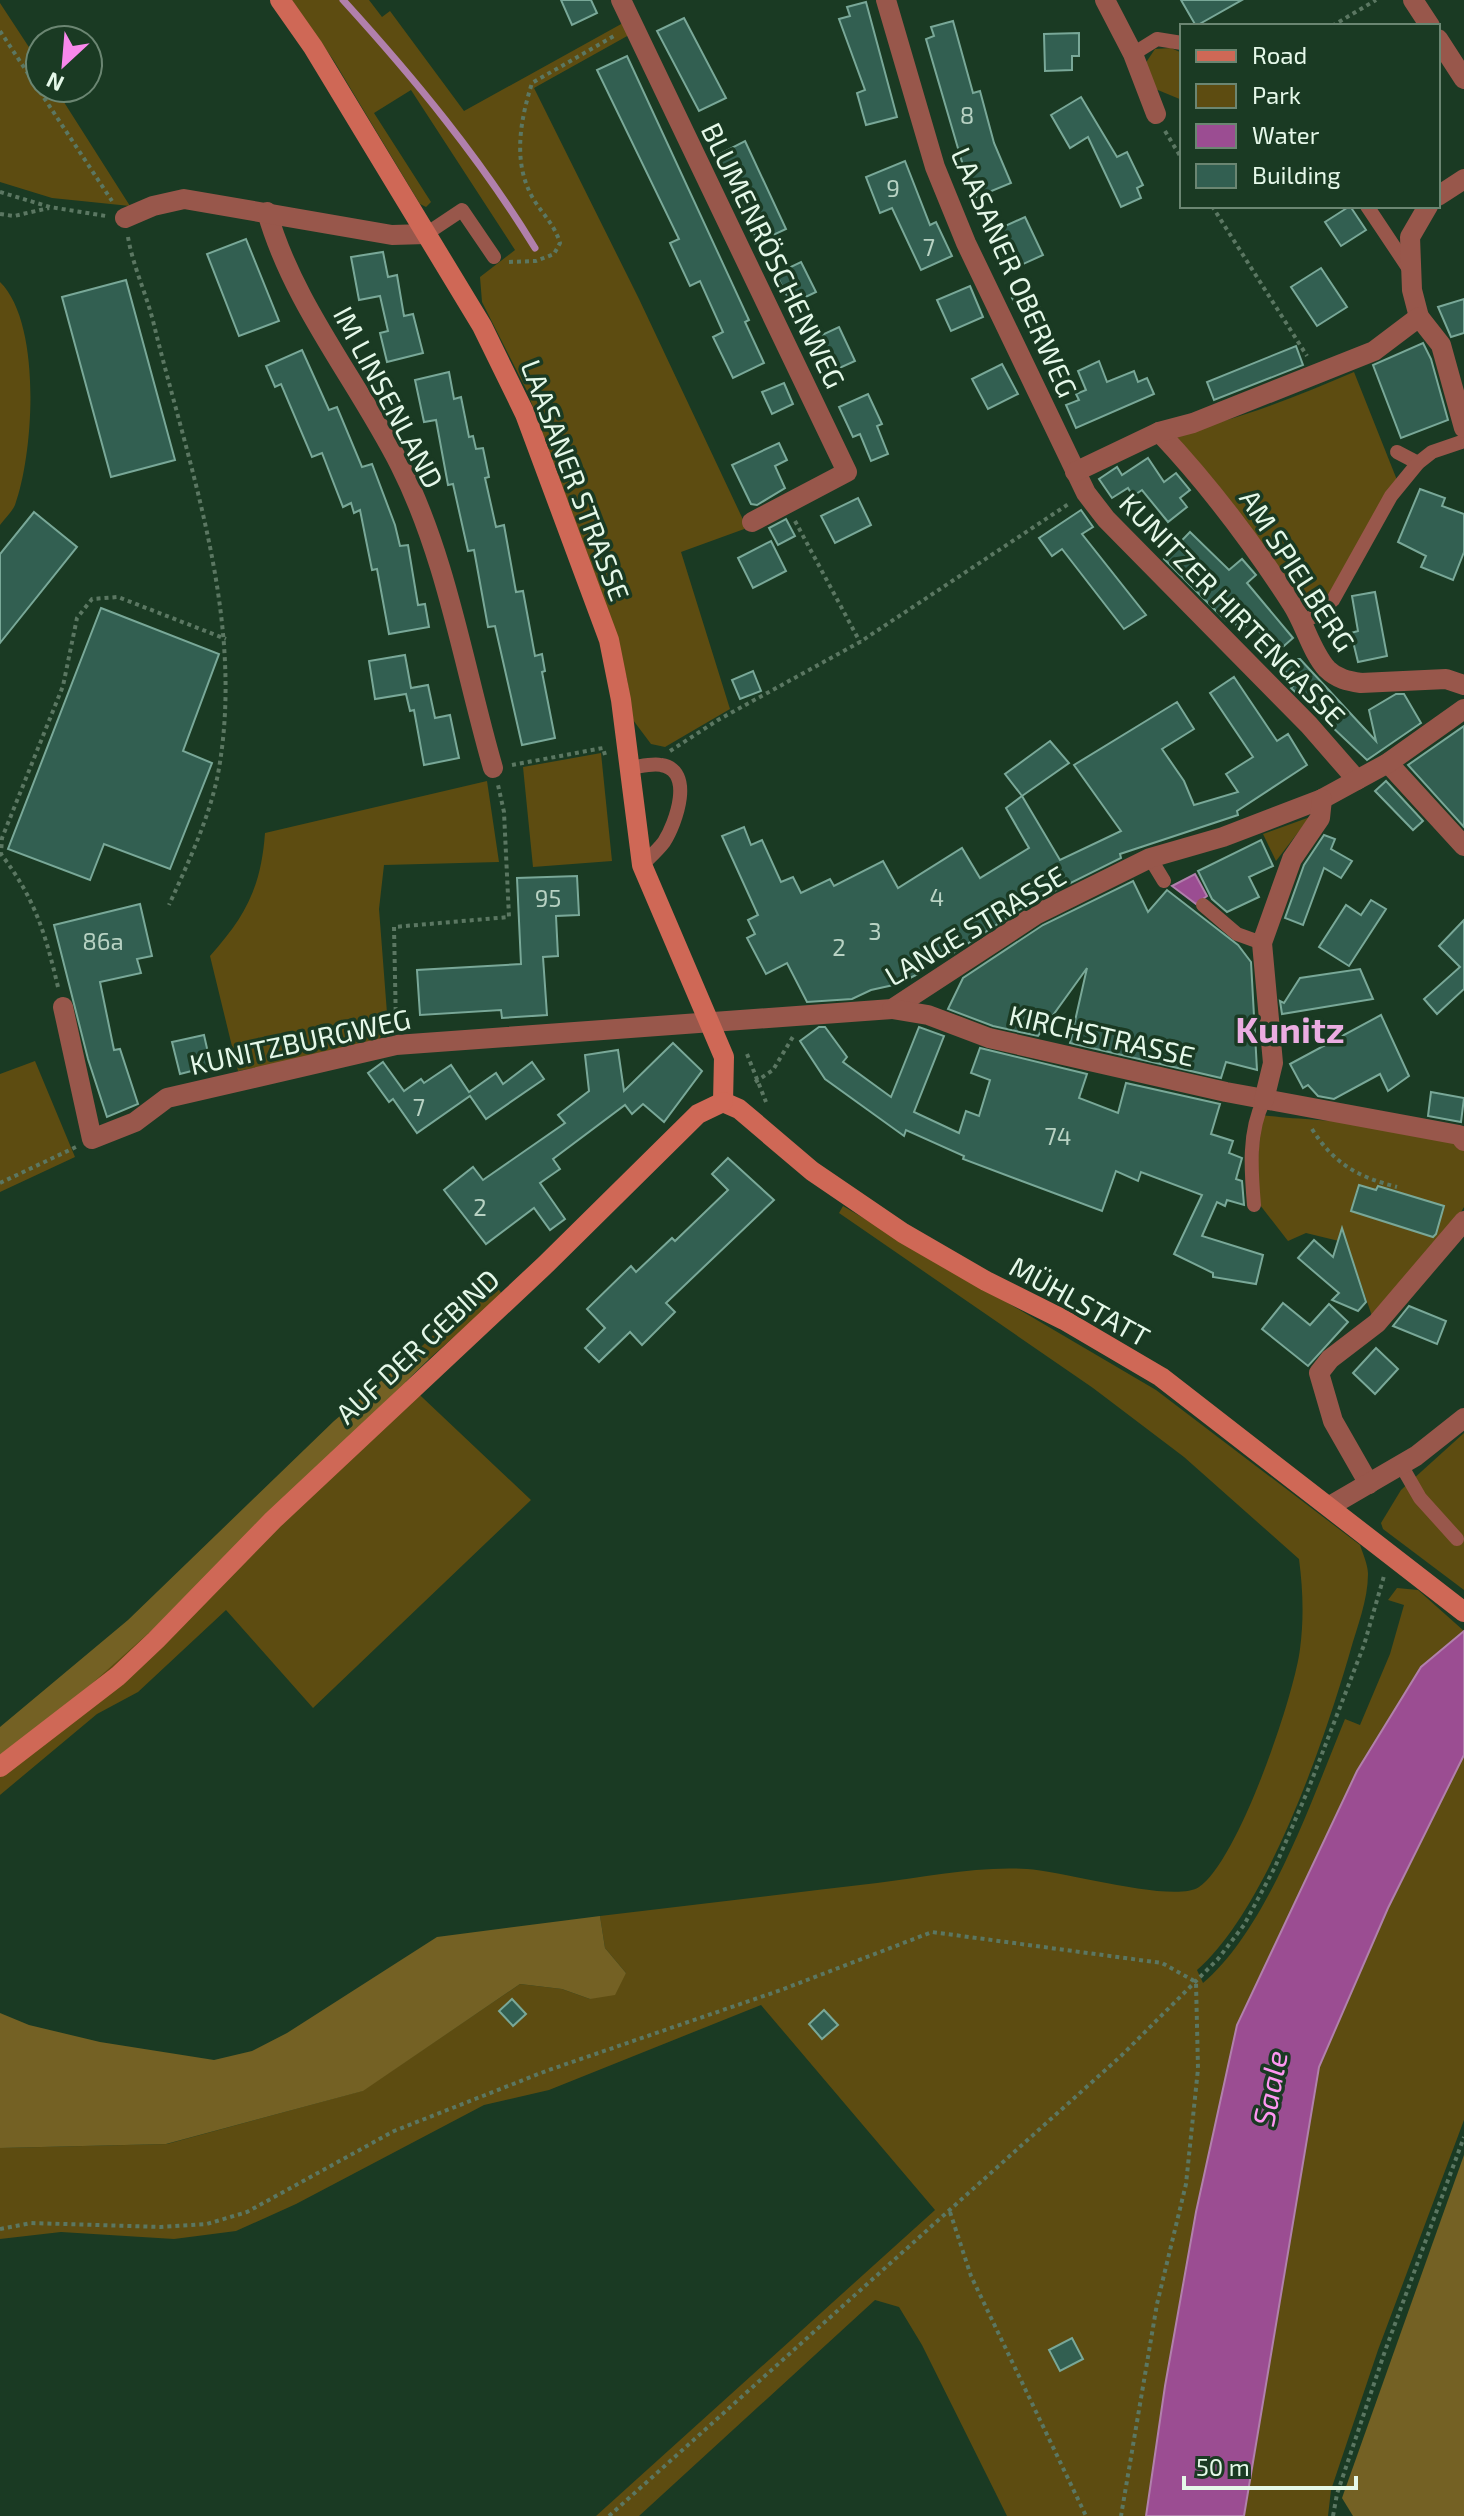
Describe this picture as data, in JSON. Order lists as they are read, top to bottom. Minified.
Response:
{"streets":{"street":["BLUMENRÖSCHENWEG","LAASANER OBERWEG","IM LINSENLAND","LAASANER STRASSE","AM SPIELBERG","KUNITZER HIRTENGASSE","LANGE STRASSE","KIRCHSTRASSE","KUNITZBURGWEG","MÜHLSTATT","AUF DER GEBIND"]},"crossings":[["LAASANER OBERWEG","KUNITZER HIRTENGASSE"],["LAASANER STRASSE","LANGE STRASSE"],["LAASANER STRASSE","KUNITZBURGWEG"],["KUNITZER HIRTENGASSE","LANGE STRASSE"],["LANGE STRASSE","KIRCHSTRASSE"],["LANGE STRASSE","KUNITZBURGWEG"],["MÜHLSTATT","AUF DER GEBIND"]],"districts":["Kunitz"],"water":["Saale"],"house_numbers":["8","9","7","4","95","3","86a","2","7","74","2"],"legend":["Road","Park","Water","Building"],"scale_bar":"50 m","north":"bottom left"}
